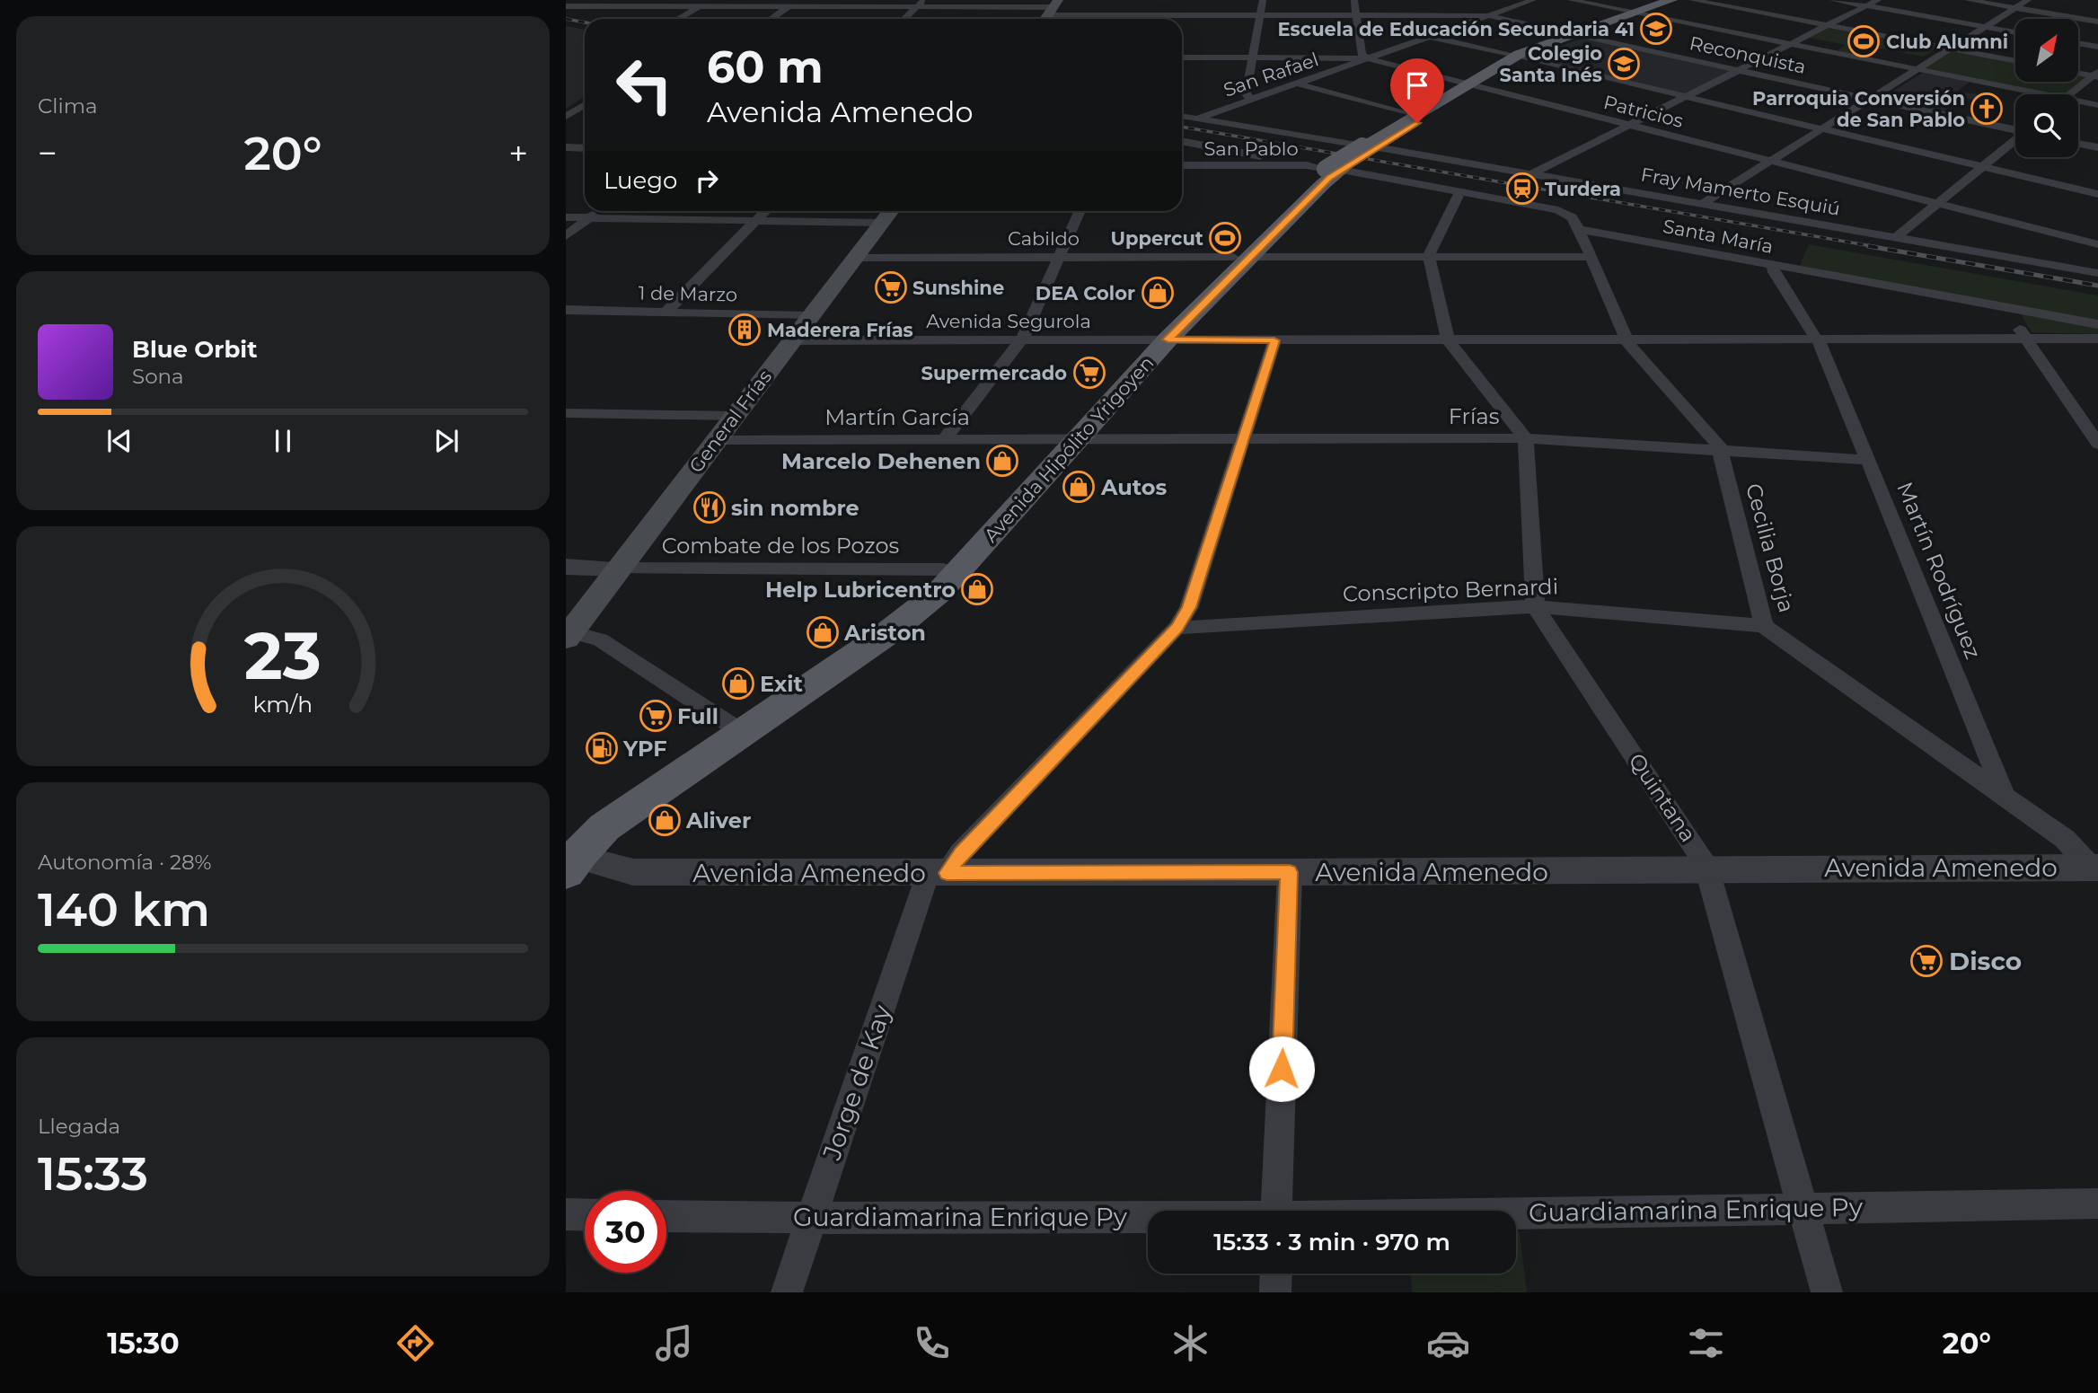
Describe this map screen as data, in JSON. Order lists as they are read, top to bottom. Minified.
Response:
{"streets":{"main road":["General Frías","Avenida Hipólito Yrigoyen"],"street":["Reconquista","San Rafael","Patricios","San Pablo","Fray Mamerto Esquiú","Santa María","Cabildo","1 de Marzo","Avenida Segurola","Frías","Martín García","Combate de los Pozos","Cecilia Borja","Martín Rodríguez","Conscripto Bernardi","Quintana","Avenida Amenedo","Jorge de Kay","Guardiamarina Enrique Py"]},"crossings":[["Reconquista","San Rafael"],["Reconquista","Avenida Hipólito Yrigoyen"],["San Rafael","Patricios"],["San Rafael","Fray Mamerto Esquiú"],["Patricios","Avenida Hipólito Yrigoyen"],["San Pablo","Santa María"],["San Pablo","Avenida Hipólito Yrigoyen"],["Fray Mamerto Esquiú","Avenida Hipólito Yrigoyen"],["Santa María","Avenida Hipólito Yrigoyen"],["Santa María","Cecilia Borja"],["Santa María","Martín Rodríguez"],["Cabildo","General Frías"],["Cabildo","Avenida Hipólito Yrigoyen"],["Cabildo","Cecilia Borja"],["1 de Marzo","General Frías"],["Avenida Segurola","General Frías"],["Avenida Segurola","Avenida Hipólito Yrigoyen"],["Avenida Segurola","Cecilia Borja"],["Avenida Segurola","Martín Rodríguez"],["Avenida Segurola","Jorge de Kay"],["Frías","Martín García"],["Frías","Avenida Hipólito Yrigoyen"],["Frías","Cecilia Borja"],["Frías","Martín Rodríguez"],["Frías","Jorge de Kay"],["Martín García","General Frías"],["Martín García","Avenida Hipólito Yrigoyen"],["General Frías","Combate de los Pozos"],["Avenida Hipólito Yrigoyen","Combate de los Pozos"],["Avenida Hipólito Yrigoyen","Avenida Amenedo"],["Cecilia Borja","Martín Rodríguez"],["Cecilia Borja","Conscripto Bernardi"],["Conscripto Bernardi","Quintana"],["Conscripto Bernardi","Jorge de Kay"],["Quintana","Avenida Amenedo"],["Quintana","Guardiamarina Enrique Py"],["Avenida Amenedo","Jorge de Kay"],["Jorge de Kay","Guardiamarina Enrique Py"]],"places":{"school or university":["Escuela de Educación Secundaria 41","Colegio Santa Inés"],"sports":["Club Alumni","Uppercut"],"church":["Parroquia Conversión de San Pablo"],"station":["Turdera"],"supermarket":["Sunshine","Supermercado","Full","Disco"],"shop":["DEA Color","Marcelo Dehenen","Autos","Help Lubricentro","Ariston","Exit","Aliver"],"building":["Maderera Frías"],"restaurant":["sin nombre"],"fuel station":["YPF"]},"north":"top right","page":{"tile":["Clima",["Autonomía · 28%","140 km"],["Llegada","15:33"]],"turn":["60 m","Avenida Amenedo"],"heat":["−","20°","+"],"then":"Luego","song":["Blue Orbit","Sona"],"limit":"30","trip":"15:33 · 3 min · 970 m","tabs":["15:30","20°"],"gauge":["23","km/h"]}}
